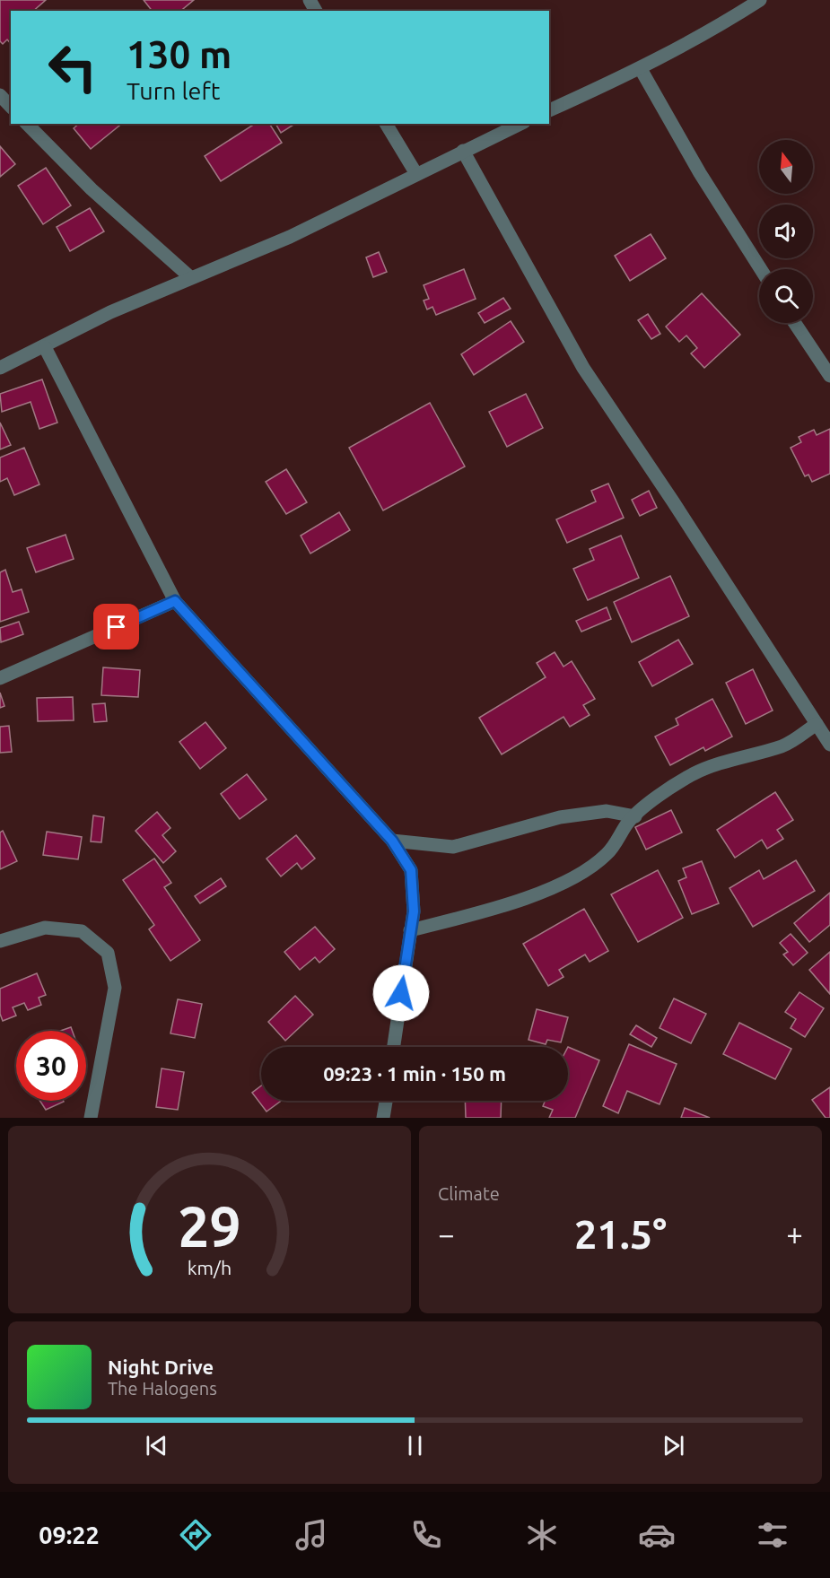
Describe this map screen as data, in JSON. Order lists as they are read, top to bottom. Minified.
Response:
{"north":"top","page":{"turn":["130 m","Turn left"],"limit":"30","trip":"09:23 · 1 min · 150 m","tile":"Climate","heat":["−","21.5°","+"],"song":["Night Drive","The Halogens"],"tabs":"09:22","gauge":["29","km/h"]}}
